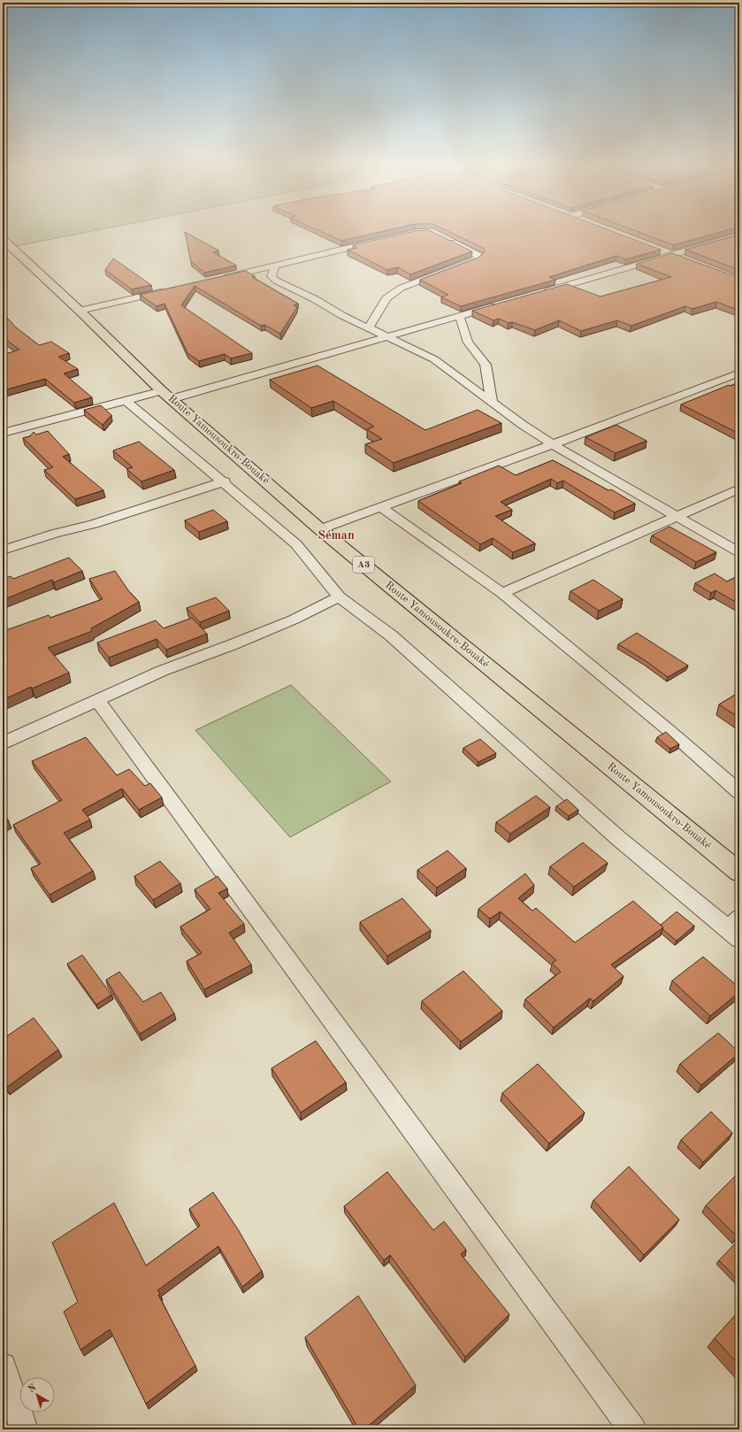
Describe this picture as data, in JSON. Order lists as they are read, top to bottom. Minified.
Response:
{"streets":{"main road":["Route Yamousoukro-Bouaké","A3"]},"districts":["Séman"],"north":"top left"}
